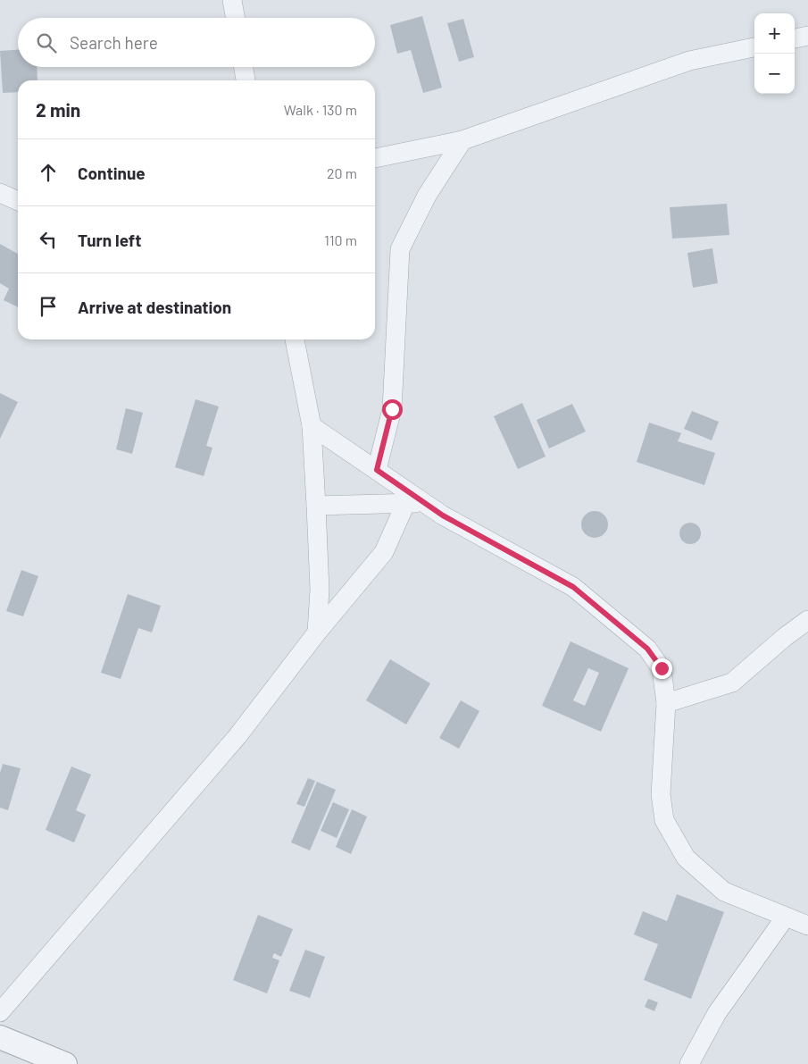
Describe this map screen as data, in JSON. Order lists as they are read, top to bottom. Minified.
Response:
{"page":{"map_buttons":["+","−"],"search":"Search here","heading":["2 min","Walk · 130 m"],"list":[["Continue","20 m"],["Turn left","110 m"],"Arrive at destination"]}}
